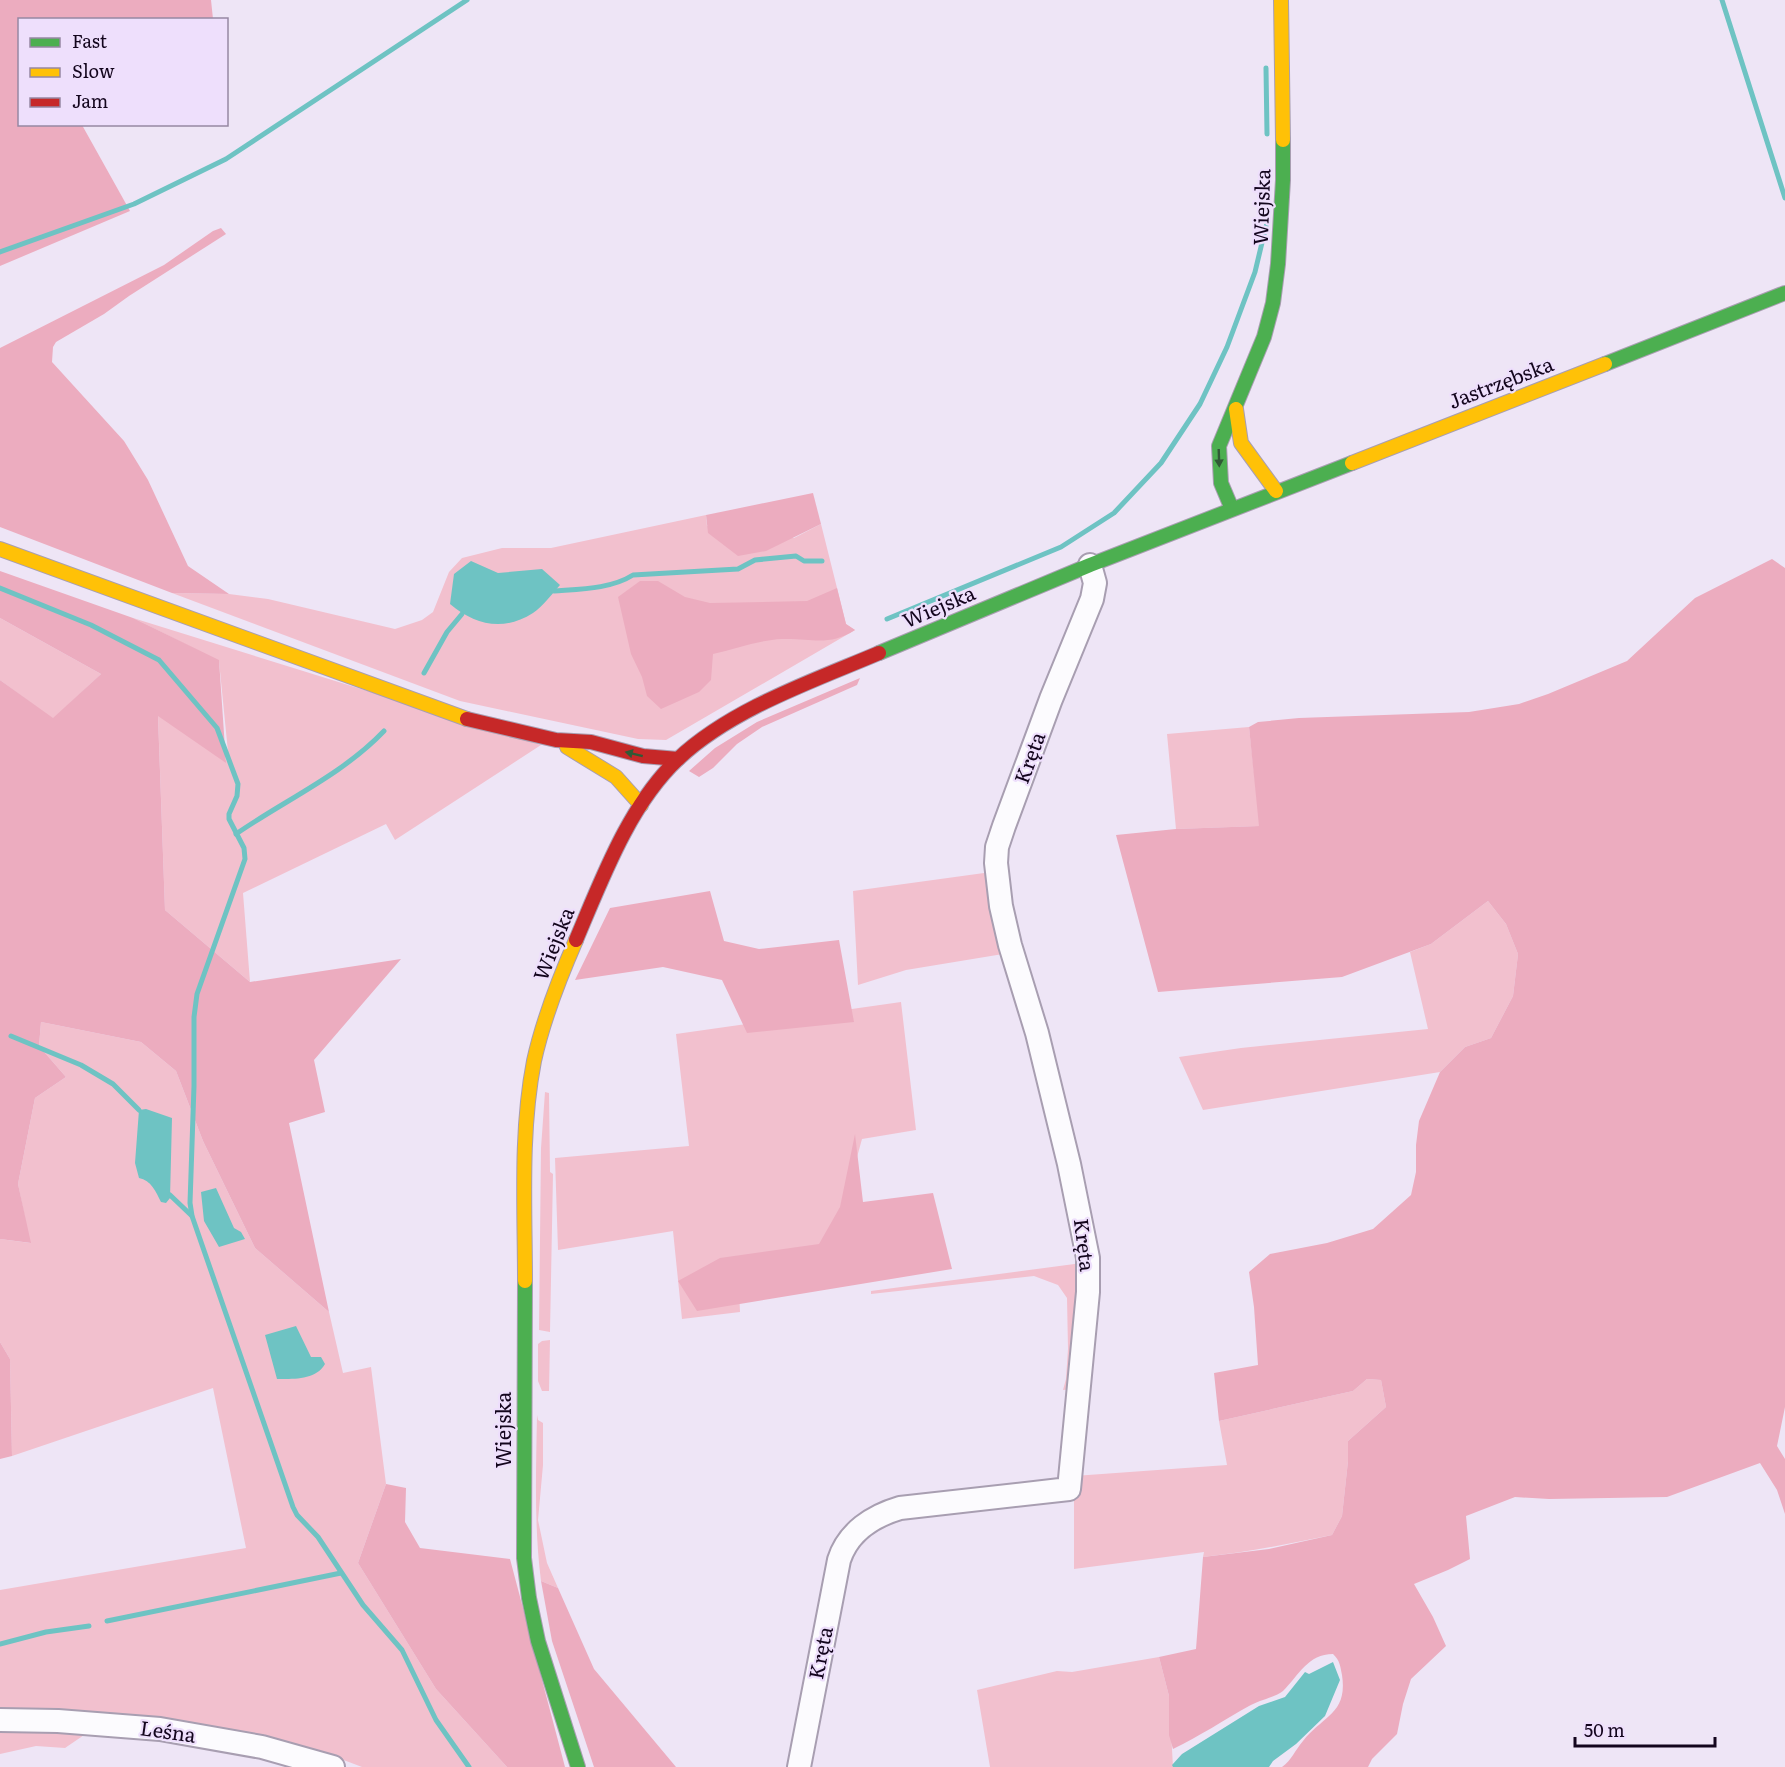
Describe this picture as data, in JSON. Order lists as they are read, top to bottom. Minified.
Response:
{"streets":{"street":["Wiejska","Jastrzębska","Kręta","Leśna"]},"crossings":[["Wiejska","Jastrzębska"],["Wiejska","Kręta"]],"legend":["Fast","Slow","Jam"],"scale_bar":"50 m"}
